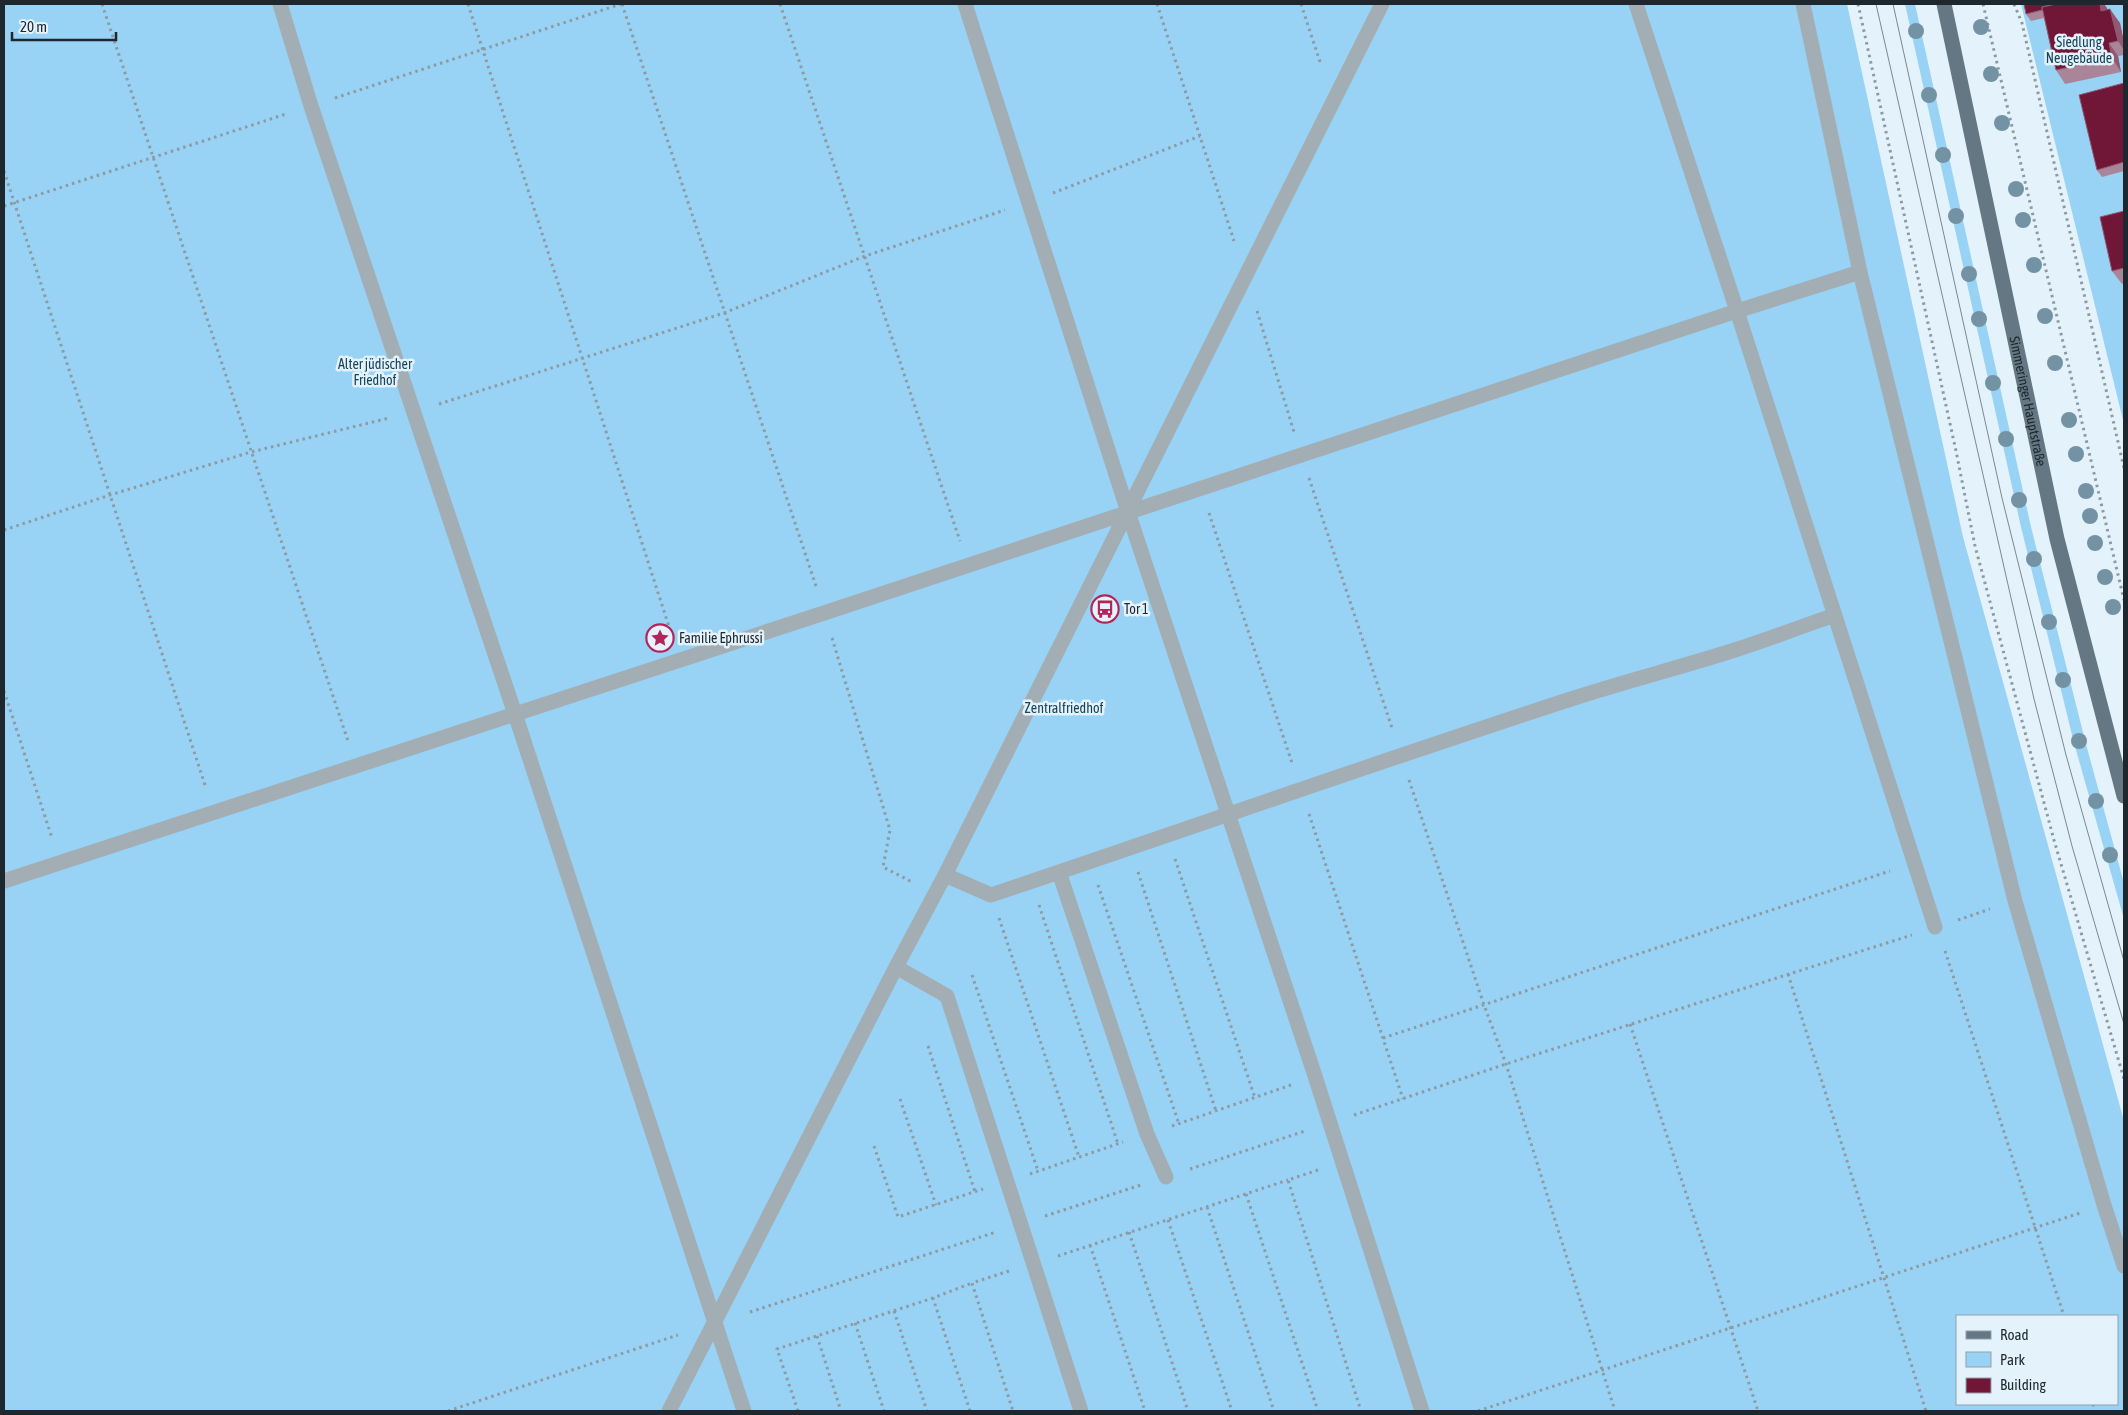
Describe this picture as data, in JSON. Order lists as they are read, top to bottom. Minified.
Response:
{"streets":{"main road":["Simmeringer Hauptstraße"]},"parks":["Siedlung Neugebäude","Alter jüdischer Friedhof","Zentralfriedhof"],"places":{"bus stop":["Tor 1"],"place":["Familie Ephrussi"]},"legend":["Road","Park","Building"],"scale_bar":"20 m"}
